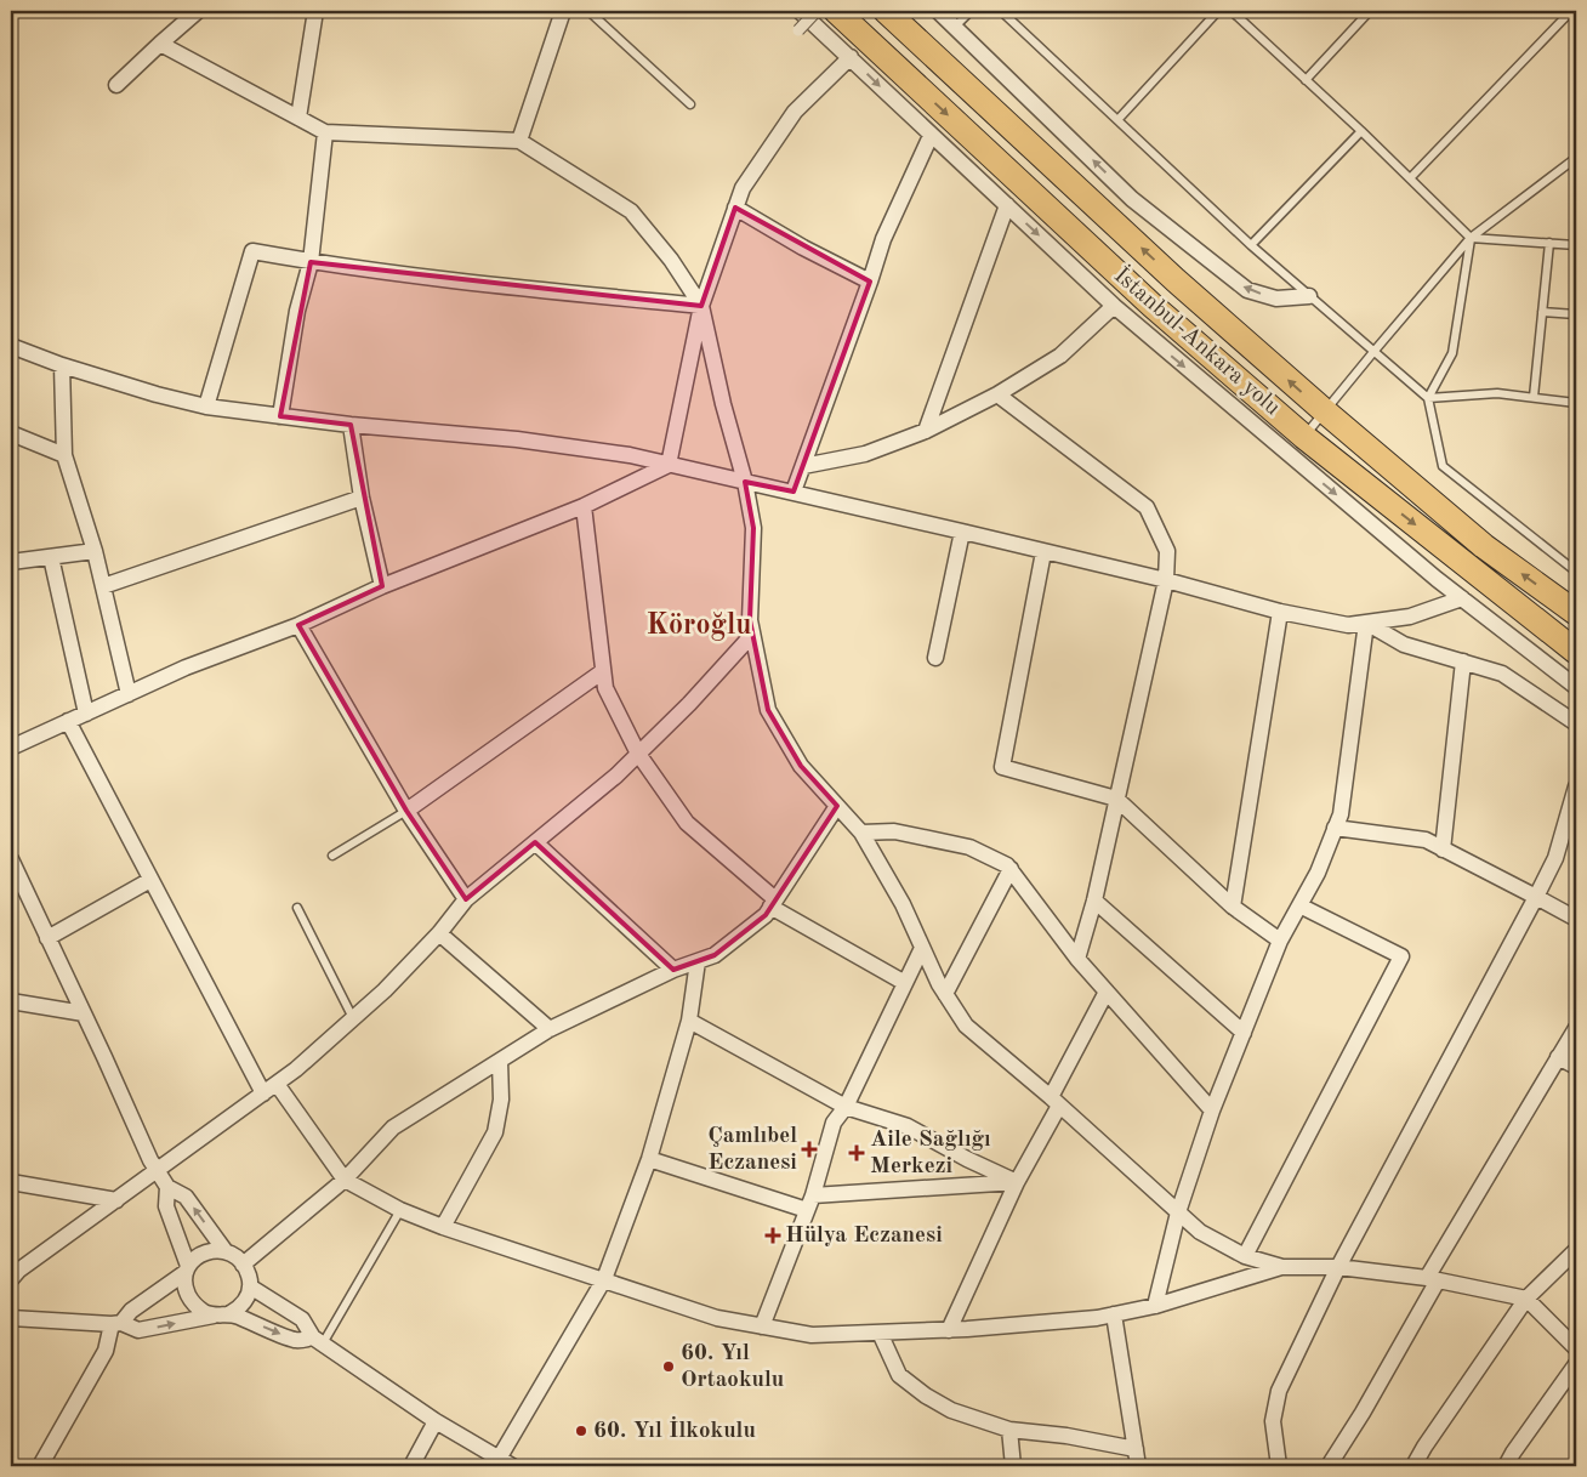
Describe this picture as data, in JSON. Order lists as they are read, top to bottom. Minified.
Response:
{"streets":{"highway":["İstanbul-Ankara yolu"]},"districts":["Köroğlu"],"places":{"health":["Çamlıbel Eczanesi","Aile Sağlığı Merkezi","Hülya Eczanesi"],"other":["60. Yıl Ortaokulu","60. Yıl İlkokulu"]}}
